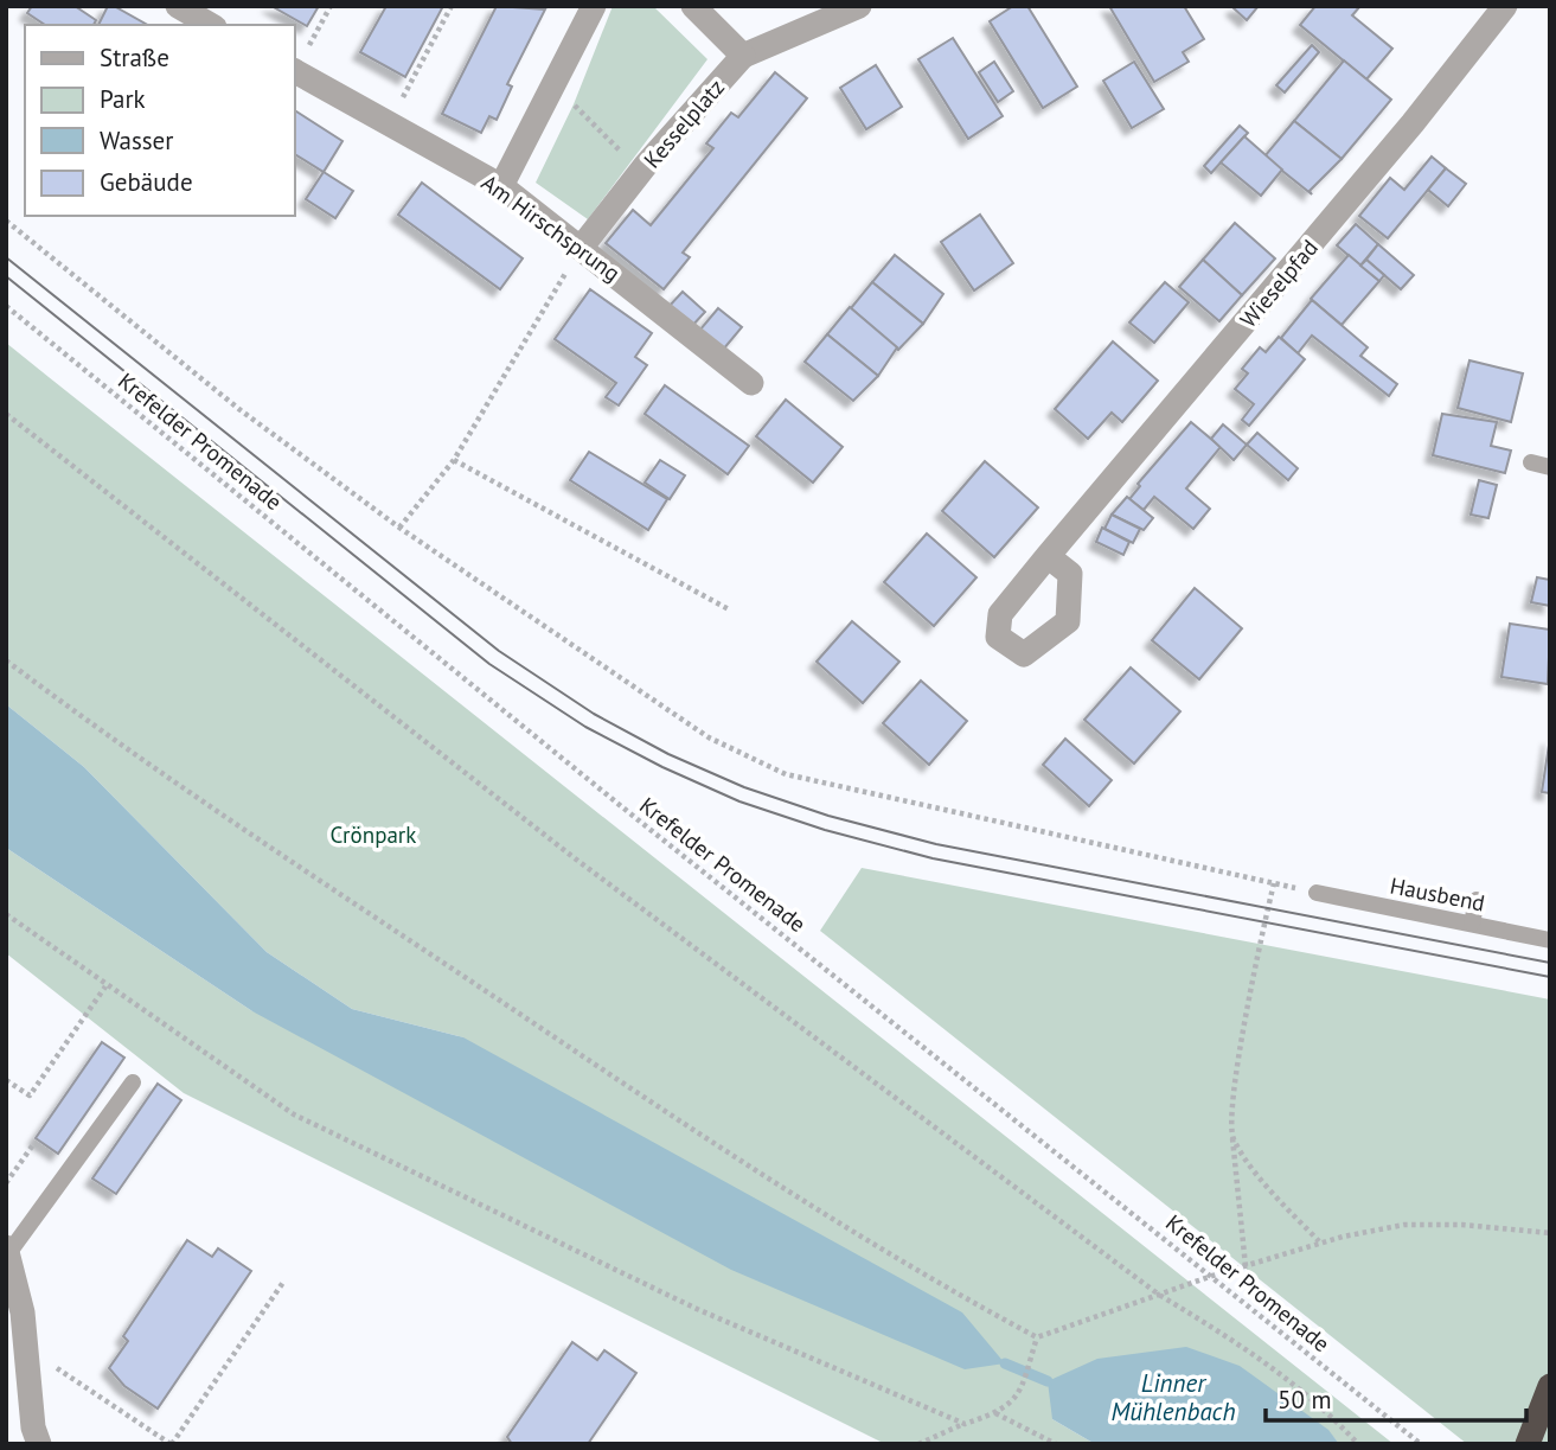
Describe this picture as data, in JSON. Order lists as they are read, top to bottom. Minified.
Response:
{"streets":{"street":["Kesselplatz","Am Hirschsprung","Wieselpfad"],"lane":["Hausbend"],"path":["Krefelder Promenade"]},"crossings":[["Kesselplatz","Am Hirschsprung"]],"water":["Linner Mühlenbach"],"parks":["Crönpark"],"legend":["Straße","Park","Wasser","Gebäude"],"scale_bar":"50 m"}
